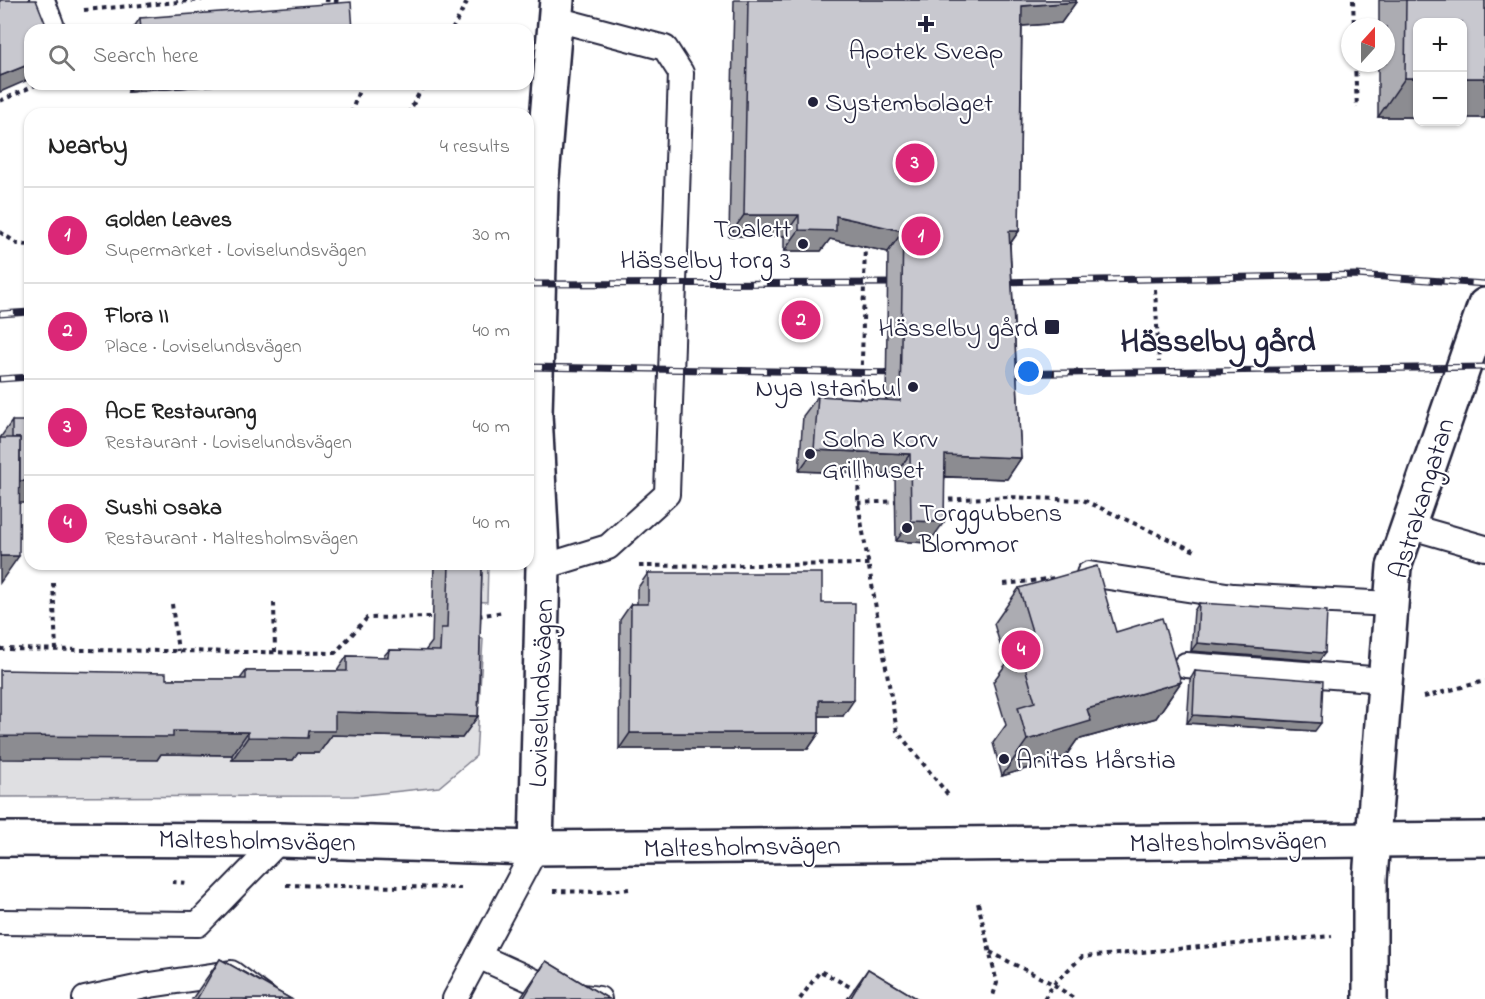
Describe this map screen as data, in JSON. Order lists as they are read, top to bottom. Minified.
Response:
{"streets":{"street":["Astrakangatan","Loviselundsvägen","Maltesholmsvägen"]},"crossings":[["Astrakangatan","Maltesholmsvägen"],["Loviselundsvägen","Maltesholmsvägen"]],"districts":["Hässelby gård"],"places":{"health":["Apotek Sveap"],"other":["Systembolaget","Toalett Hässelby torg 3","Nya Istanbul","Solna Korv Grillhuset","Torggubbens Blommor","Anitas Hårstia"],"transit":["Hässelby gård"]},"north":"top","page":{"map_buttons":["+","−"],"search":"Search here","heading":["Nearby","4 results"],"pins":["3","1","2","4"],"list":[{"mark":"1","name":"Golden Leaves","note":"Supermarket · Loviselundsvägen","value":"30 m"},{"mark":"2","name":"Flora II","note":"Place · Loviselundsvägen","value":"40 m"},{"mark":"3","name":"AOE Restaurang","note":"Restaurant · Loviselundsvägen","value":"40 m"},{"mark":"4","name":"Sushi Osaka","note":"Restaurant · Maltesholmsvägen","value":"40 m"}]}}
